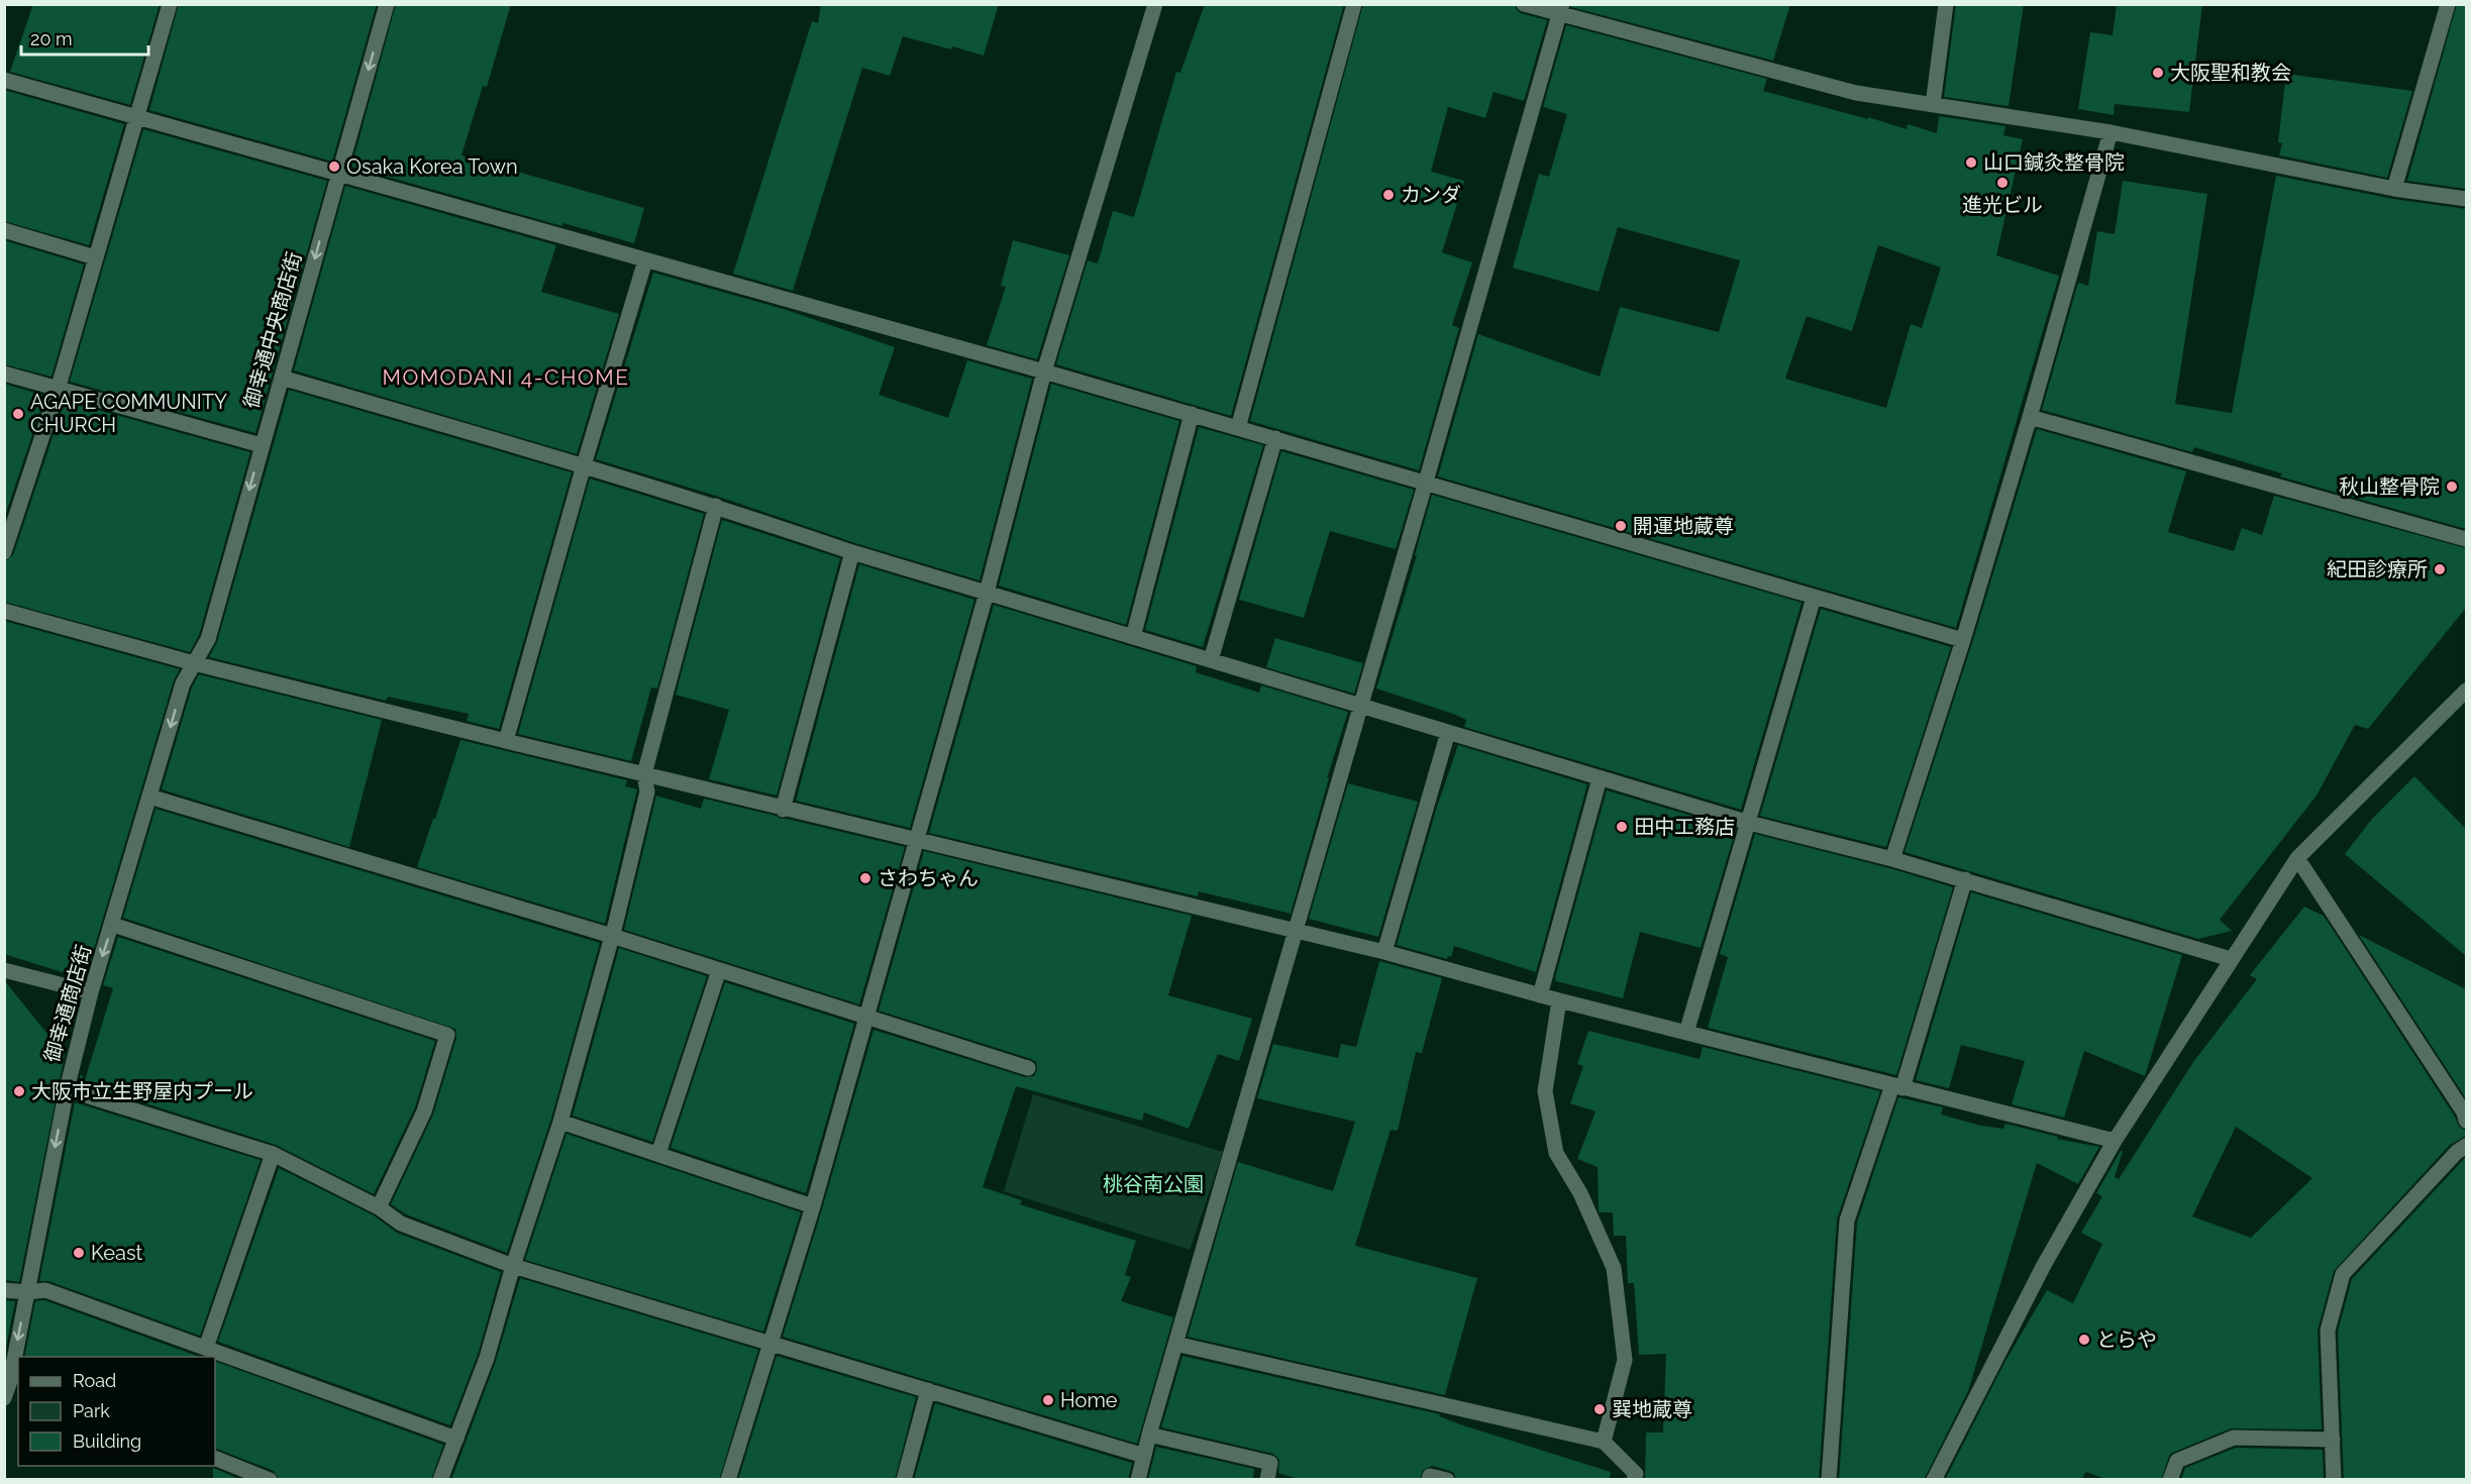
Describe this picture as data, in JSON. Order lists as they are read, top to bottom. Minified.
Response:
{"streets":{"street":["御幸通中央商店街","御幸通商店街"]},"crossings":[["御幸通中央商店街","御幸通商店街"]],"one_way":["御幸通中央商店街","御幸通商店街"],"districts":["MOMODANI 4-CHOME"],"parks":["桃谷南公園"],"places":["大阪聖和教会","山口鍼灸整骨院","Osaka Korea Town","進光ビル","カンダ","AGAPE COMMUNITY CHURCH","秋山整骨院","開運地蔵尊","紀田診療所","田中工務店","さわちゃん","大阪市立生野屋内プール","Keast","とらや","Home","巽地蔵尊"],"legend":["Road","Park","Building"],"scale_bar":"20 m"}
